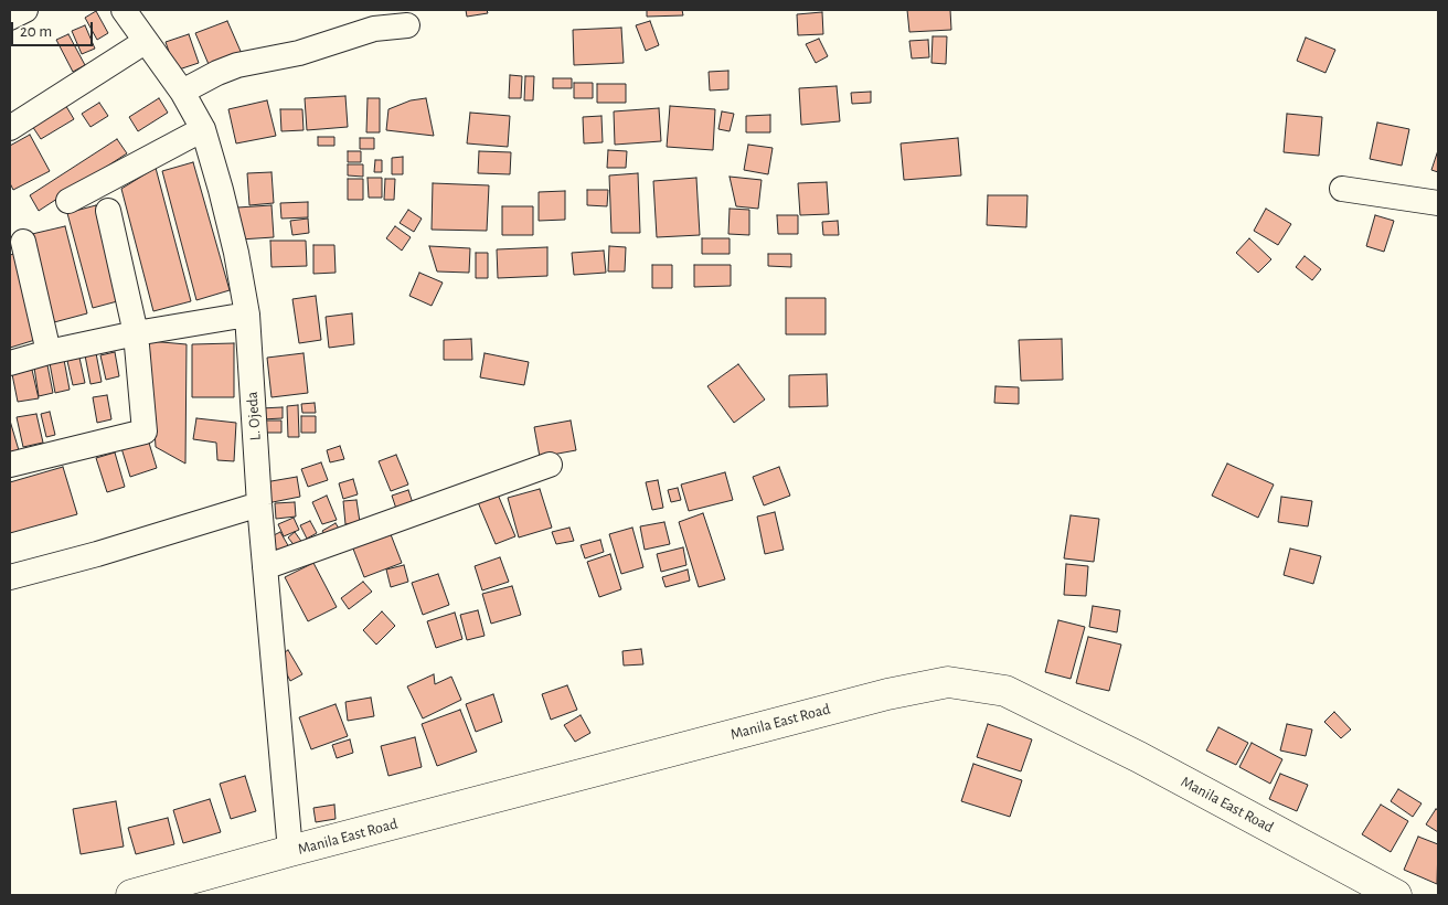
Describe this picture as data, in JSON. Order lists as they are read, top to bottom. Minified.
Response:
{"streets":{"main road":["Manila East Road"],"street":["L. Ojeda"]},"crossings":[["L. Ojeda","Manila East Road"]],"scale_bar":"20 m"}
